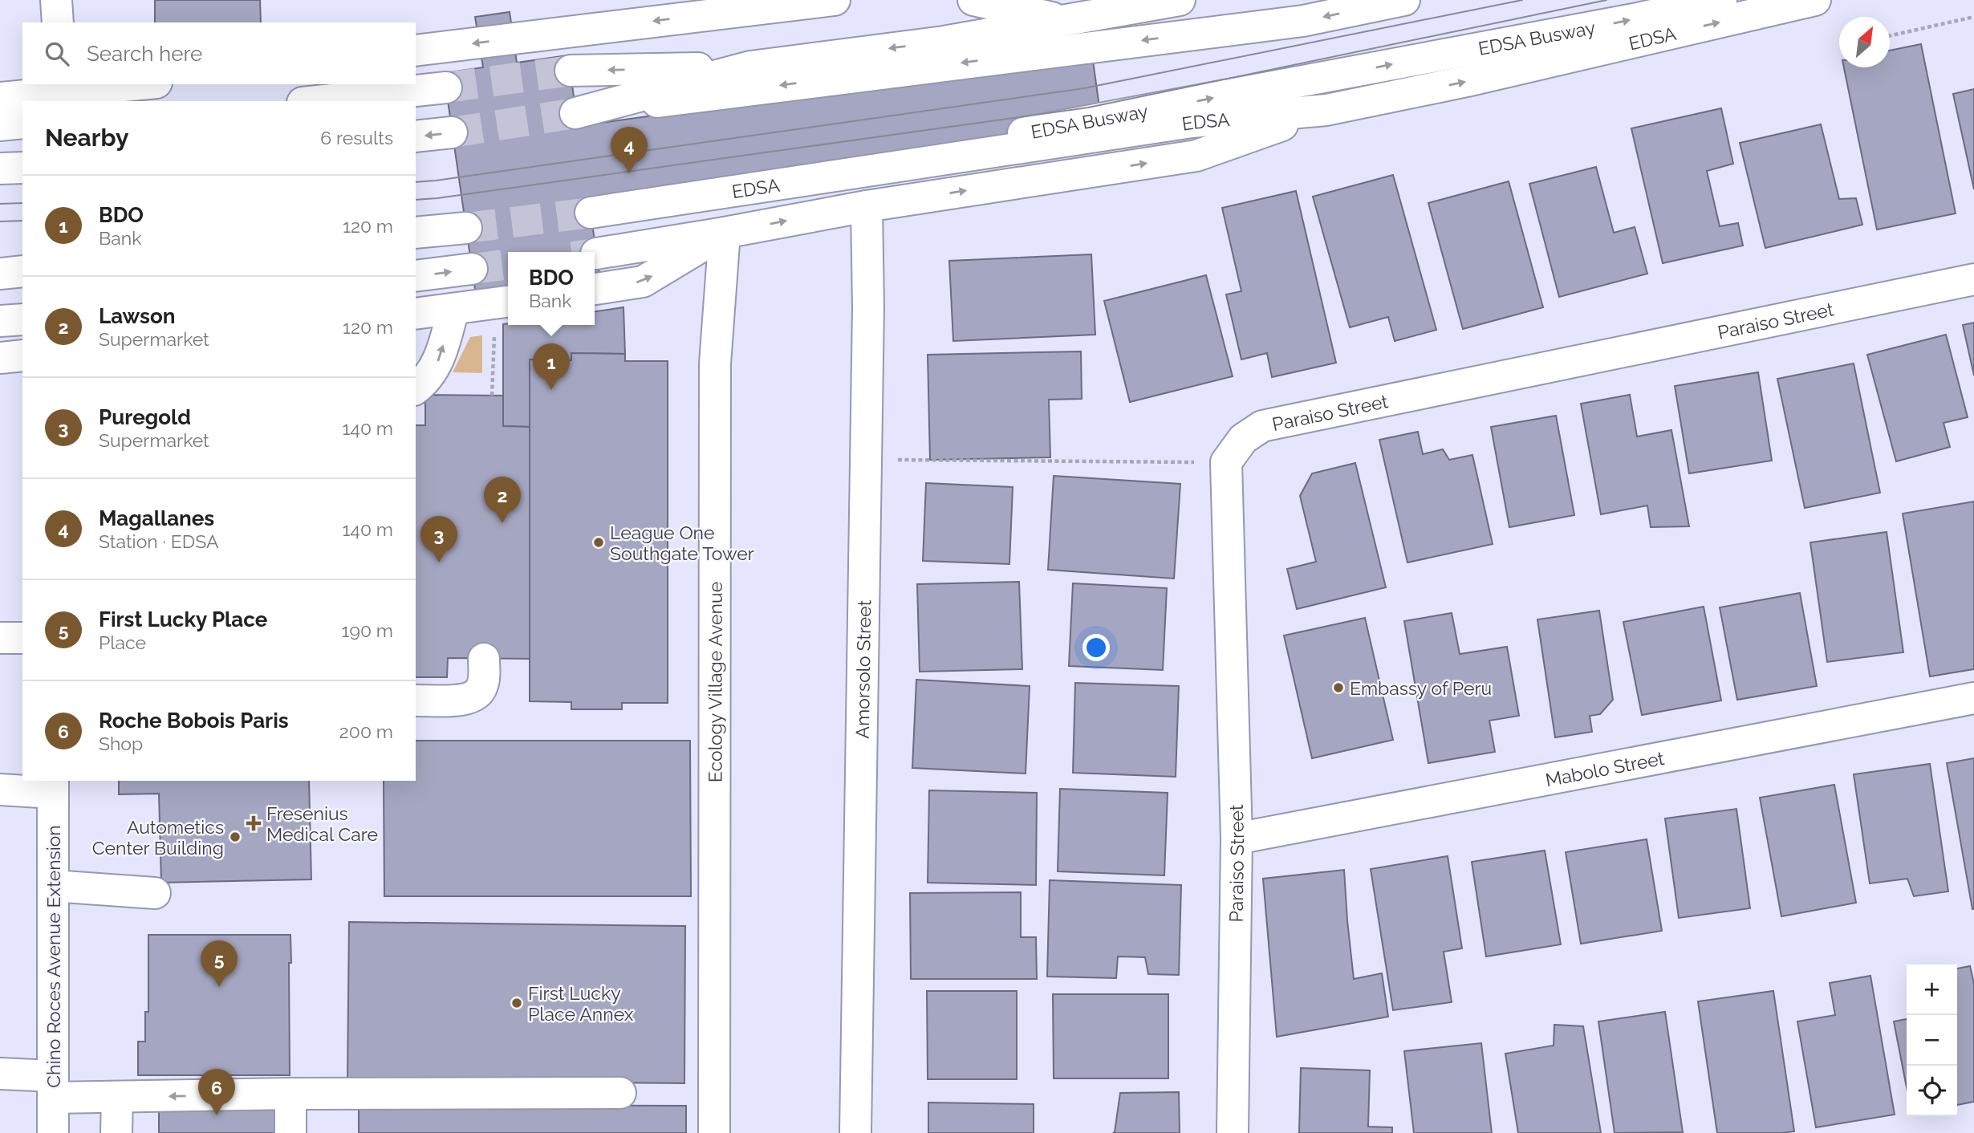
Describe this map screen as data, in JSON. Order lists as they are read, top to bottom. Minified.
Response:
{"streets":{"main road":["EDSA Busway","EDSA","Paraiso Street","Amorsolo Street","Ecology Village Avenue","Mabolo Street","Chino Roces Avenue Extension"]},"crossings":[["EDSA Busway","EDSA"],["Paraiso Street","Mabolo Street"]],"one_way":["EDSA"],"places":{"other":["League One Southgate Tower","Embassy of Peru","Autometics Center Building","First Lucky Place Annex"],"health":["Fresenius Medical Care"]},"north":"top right","page":{"search":"Search here","heading":["Nearby","6 results"],"pins":["4","1","2","3","5","6"],"list":[{"mark":"1","name":"BDO","note":"Bank","value":"120 m"},{"mark":"2","name":"Lawson","note":"Supermarket","value":"120 m"},{"mark":"3","name":"Puregold","note":"Supermarket","value":"140 m"},{"mark":"4","name":"Magallanes","note":"Station · EDSA","value":"140 m"},{"mark":"5","name":"First Lucky Place","note":"Place","value":"190 m"},{"mark":"6","name":"Roche Bobois Paris","note":"Shop","value":"200 m"}],"popup":["BDO","Bank"],"map_buttons":["+","−"]}}
